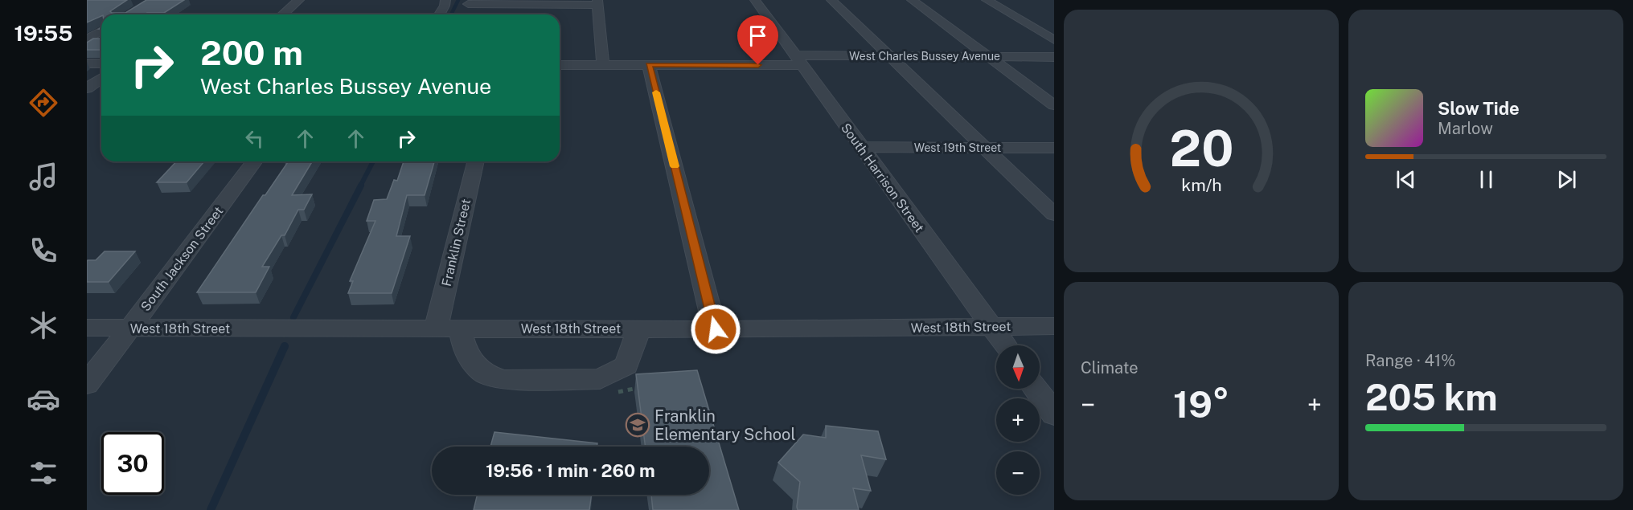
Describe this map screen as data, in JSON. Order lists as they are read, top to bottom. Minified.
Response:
{"streets":{"street":["West Charles Bussey Avenue","West 19th Street","South Harrison Street","Franklin Street","South Jackson Street","West 18th Street"]},"crossings":[["West Charles Bussey Avenue","South Harrison Street"],["West 19th Street","South Harrison Street"],["South Harrison Street","West 18th Street"],["Franklin Street","West 18th Street"],["South Jackson Street","West 18th Street"]],"places":{"school or university":["Franklin Elementary School"]},"north":"bottom","page":{"tabs":"19:55","turn":["200 m","West Charles Bussey Avenue"],"song":["Slow Tide","Marlow"],"tile":["Climate",["Range · 41%","205 km"]],"map_buttons":["+","−"],"heat":["−","19°","+"],"limit":"30","trip":"19:56 · 1 min · 260 m","gauge":["20","km/h"]}}
